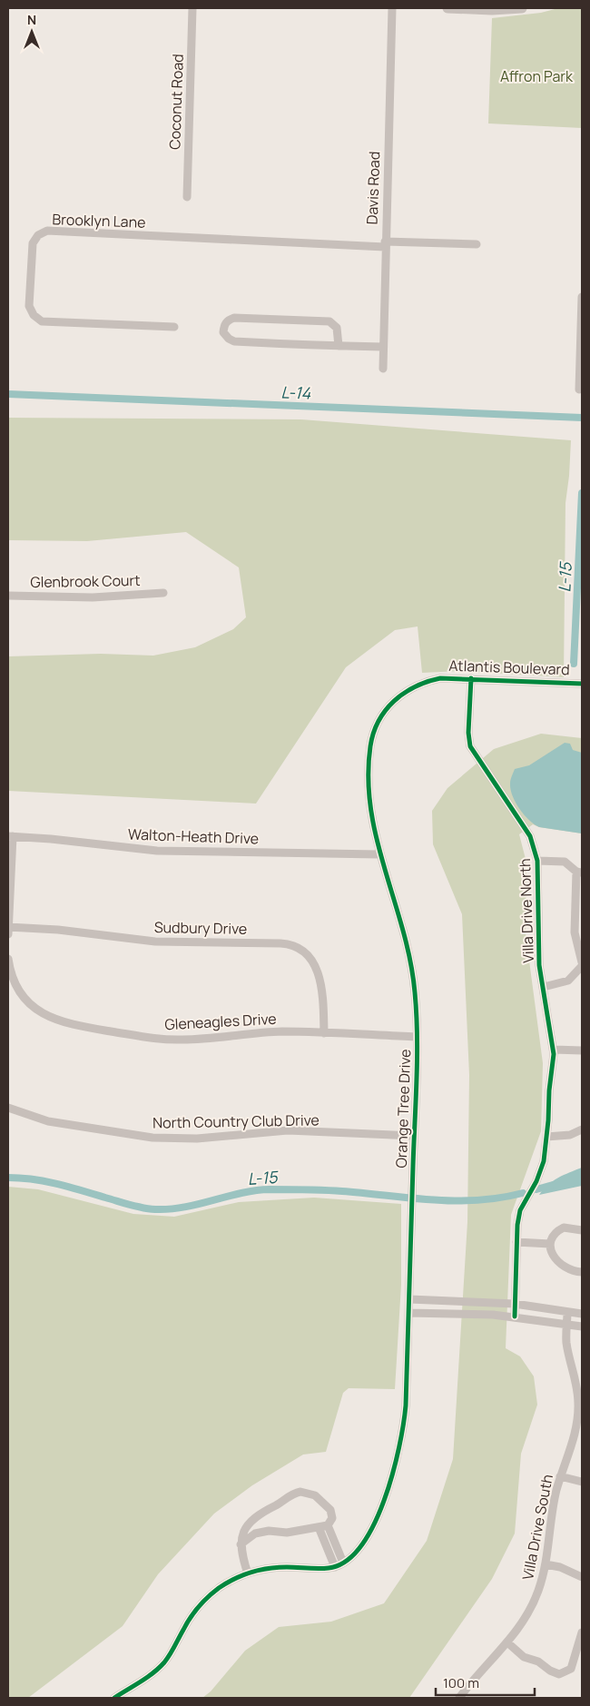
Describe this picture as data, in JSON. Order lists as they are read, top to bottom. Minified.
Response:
{"streets":{"street":["Coconut Road","Davis Road","Brooklyn Lane","Glenbrook Court","Atlantis Boulevard","Walton-Heath Drive","Villa Drive North","Sudbury Drive","Gleneagles Drive","Orange Tree Drive","North Country Club Drive","Villa Drive South"]},"crossings":[["Davis Road","Brooklyn Lane"],["Atlantis Boulevard","Villa Drive North"],["Atlantis Boulevard","Orange Tree Drive"],["Walton-Heath Drive","Orange Tree Drive"],["Sudbury Drive","Gleneagles Drive"],["Gleneagles Drive","Orange Tree Drive"],["Orange Tree Drive","North Country Club Drive"]],"water":["L-14","L-15"],"parks":["Affron Park"],"scale_bar":"100 m","north":"top"}
